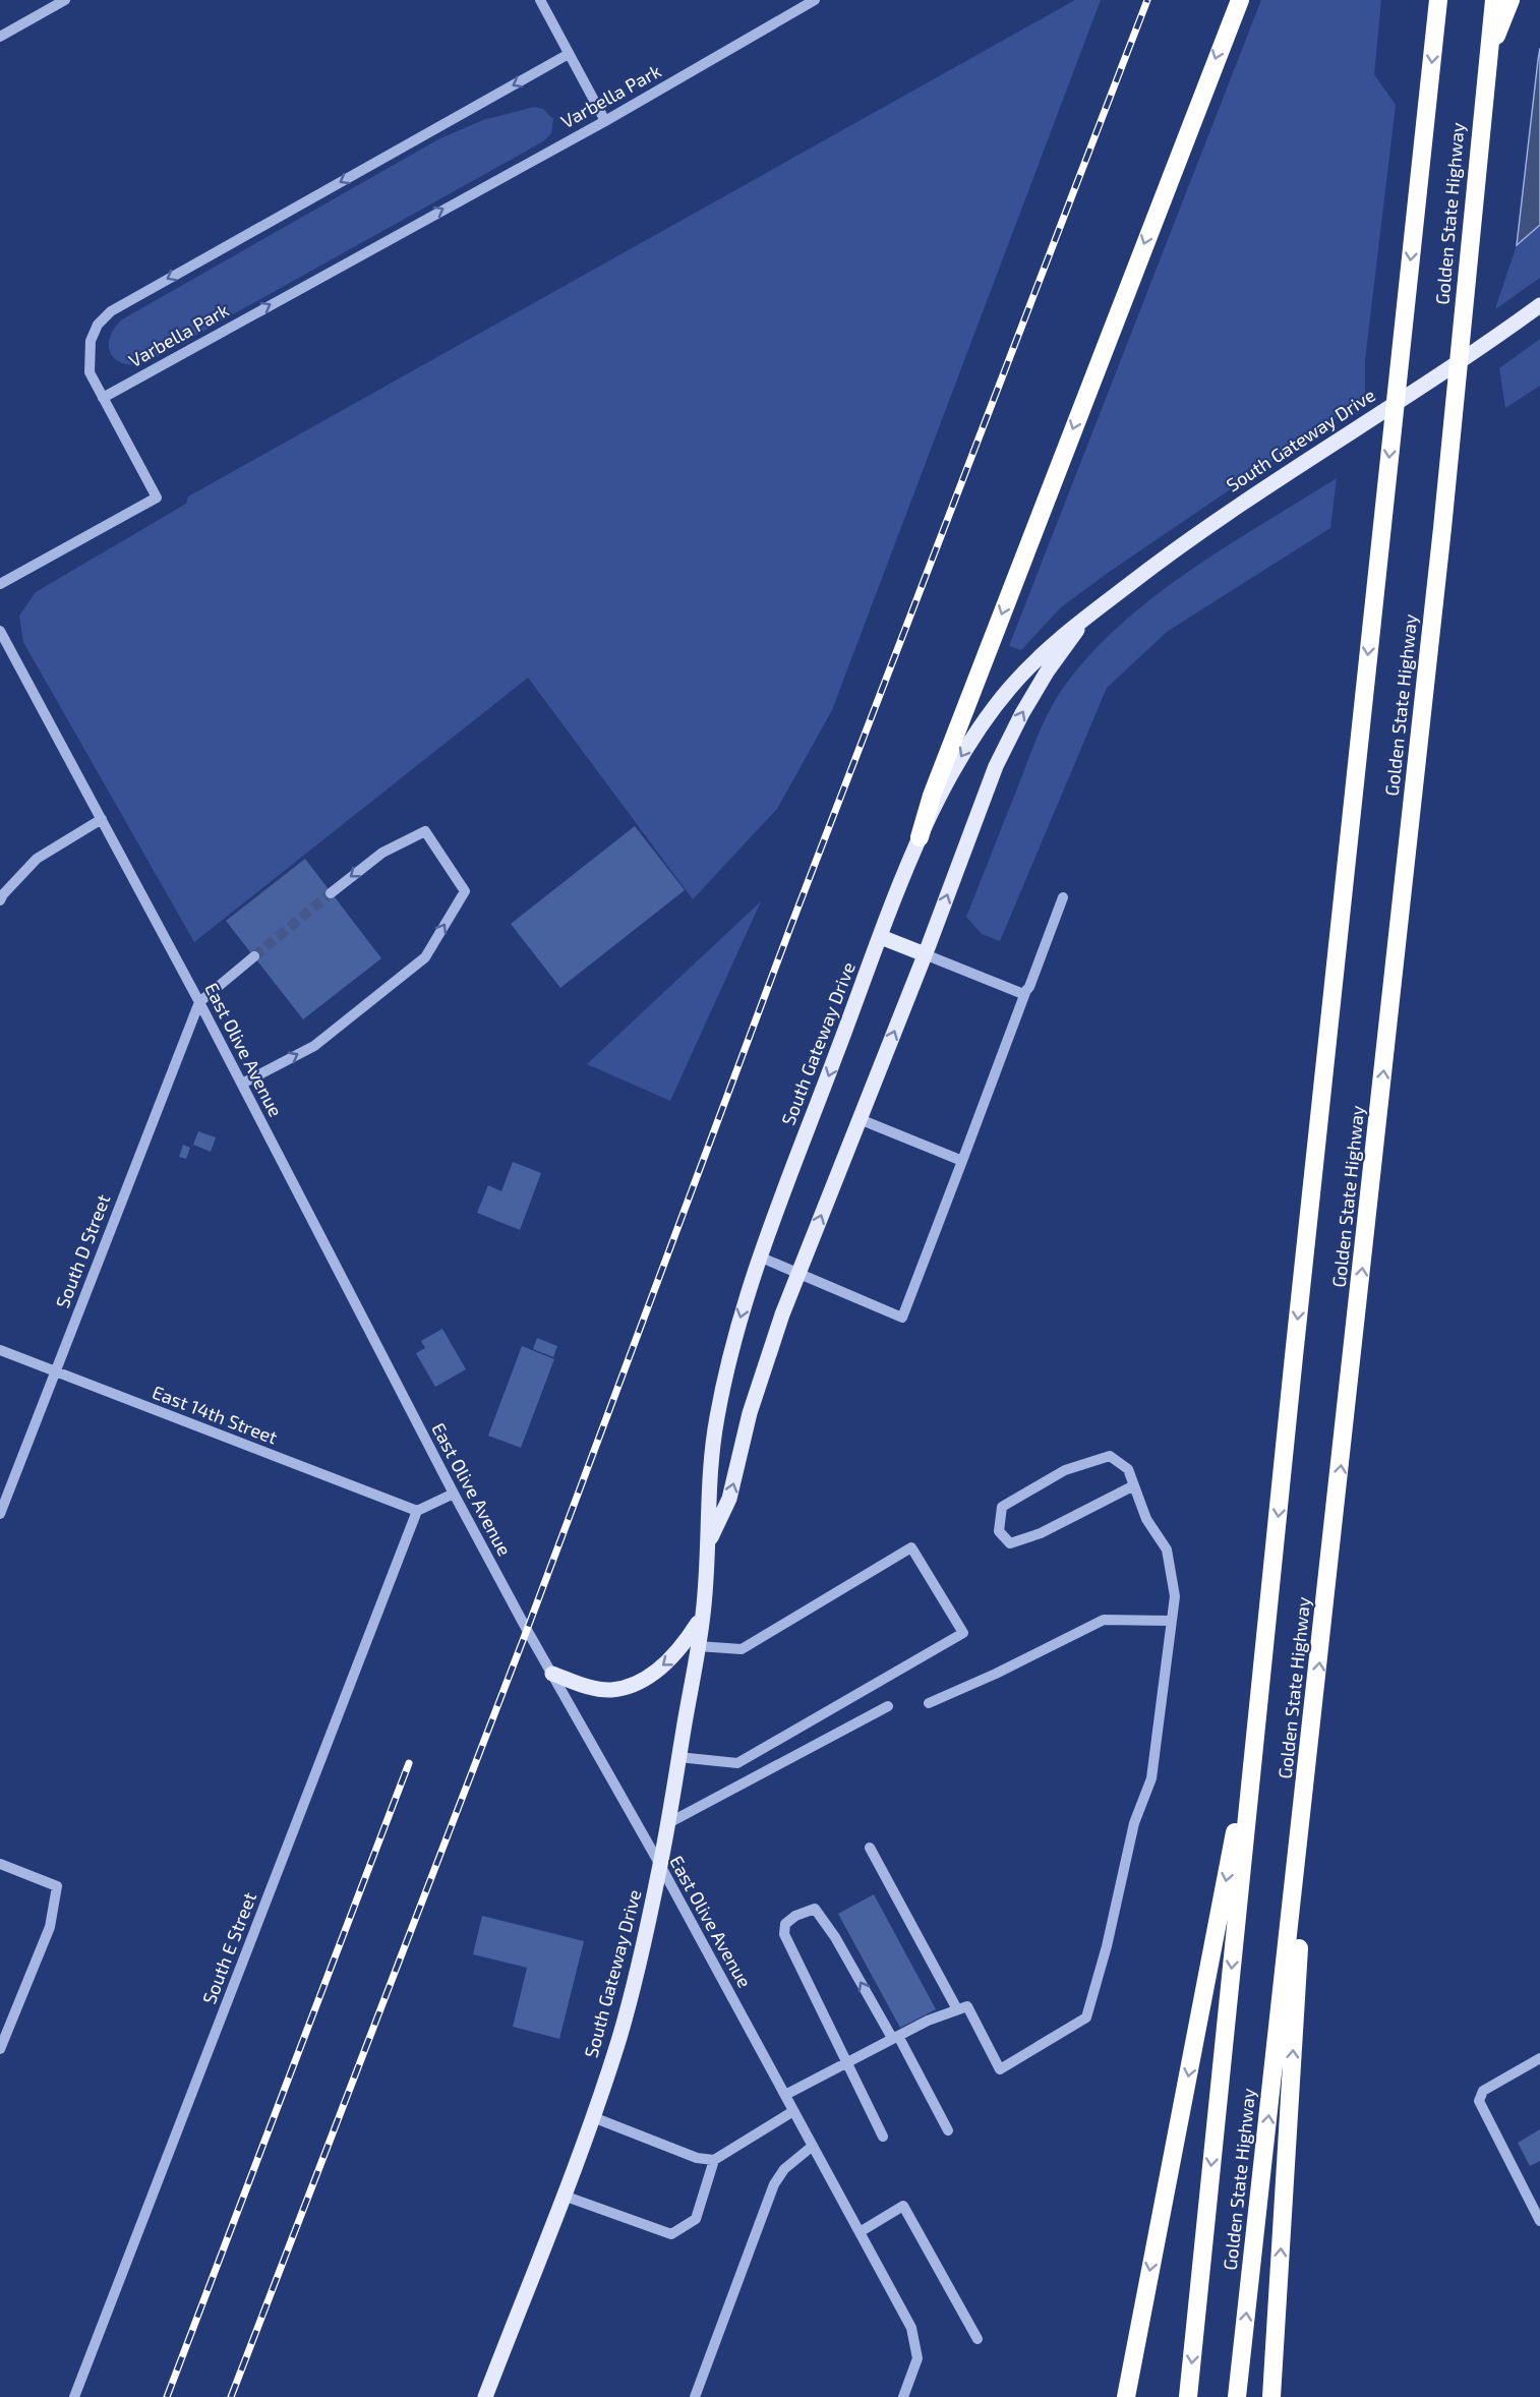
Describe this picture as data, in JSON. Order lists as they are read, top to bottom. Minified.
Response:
{"streets":{"highway":["Golden State Highway"],"main road":["South Gateway Drive"],"street":["Varbella Park","East Olive Avenue","South D Street","East 14th Street","South E Street"]},"crossings":[["South Gateway Drive","East Olive Avenue"],["East Olive Avenue","South D Street"],["South D Street","East 14th Street"],["East 14th Street","South E Street"]]}
